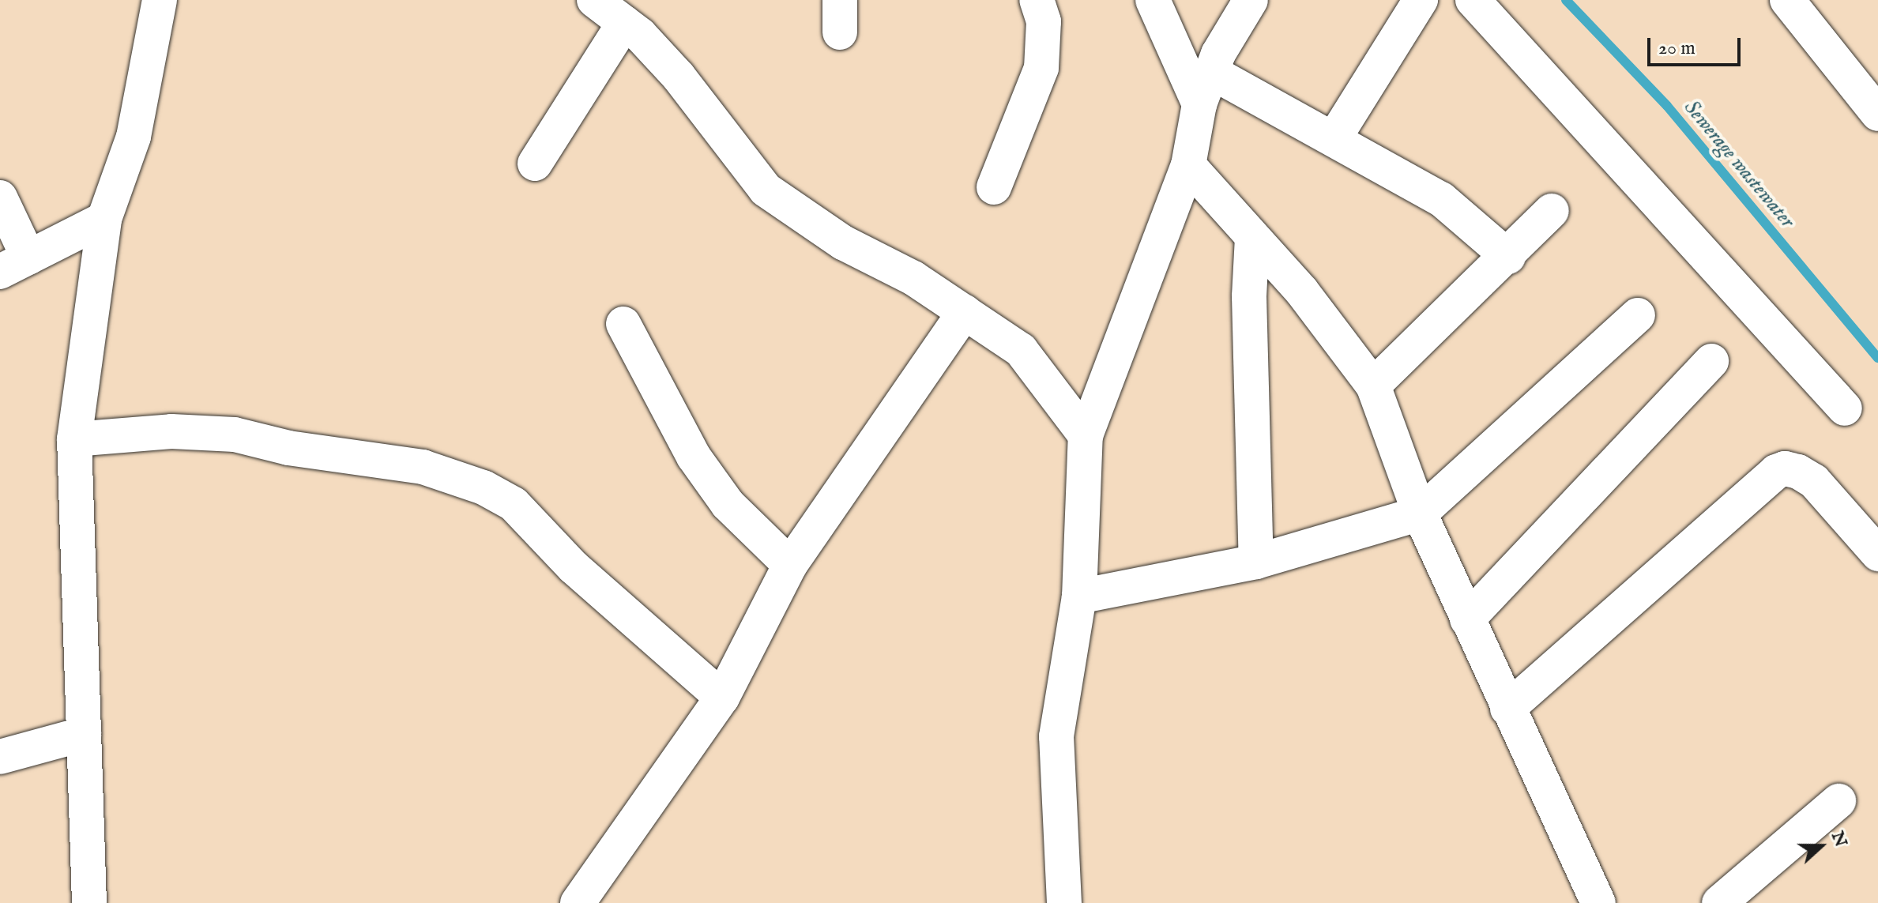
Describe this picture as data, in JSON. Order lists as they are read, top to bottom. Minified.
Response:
{"water":["Sewerage wastewater"],"scale_bar":"20 m","north":"right"}
